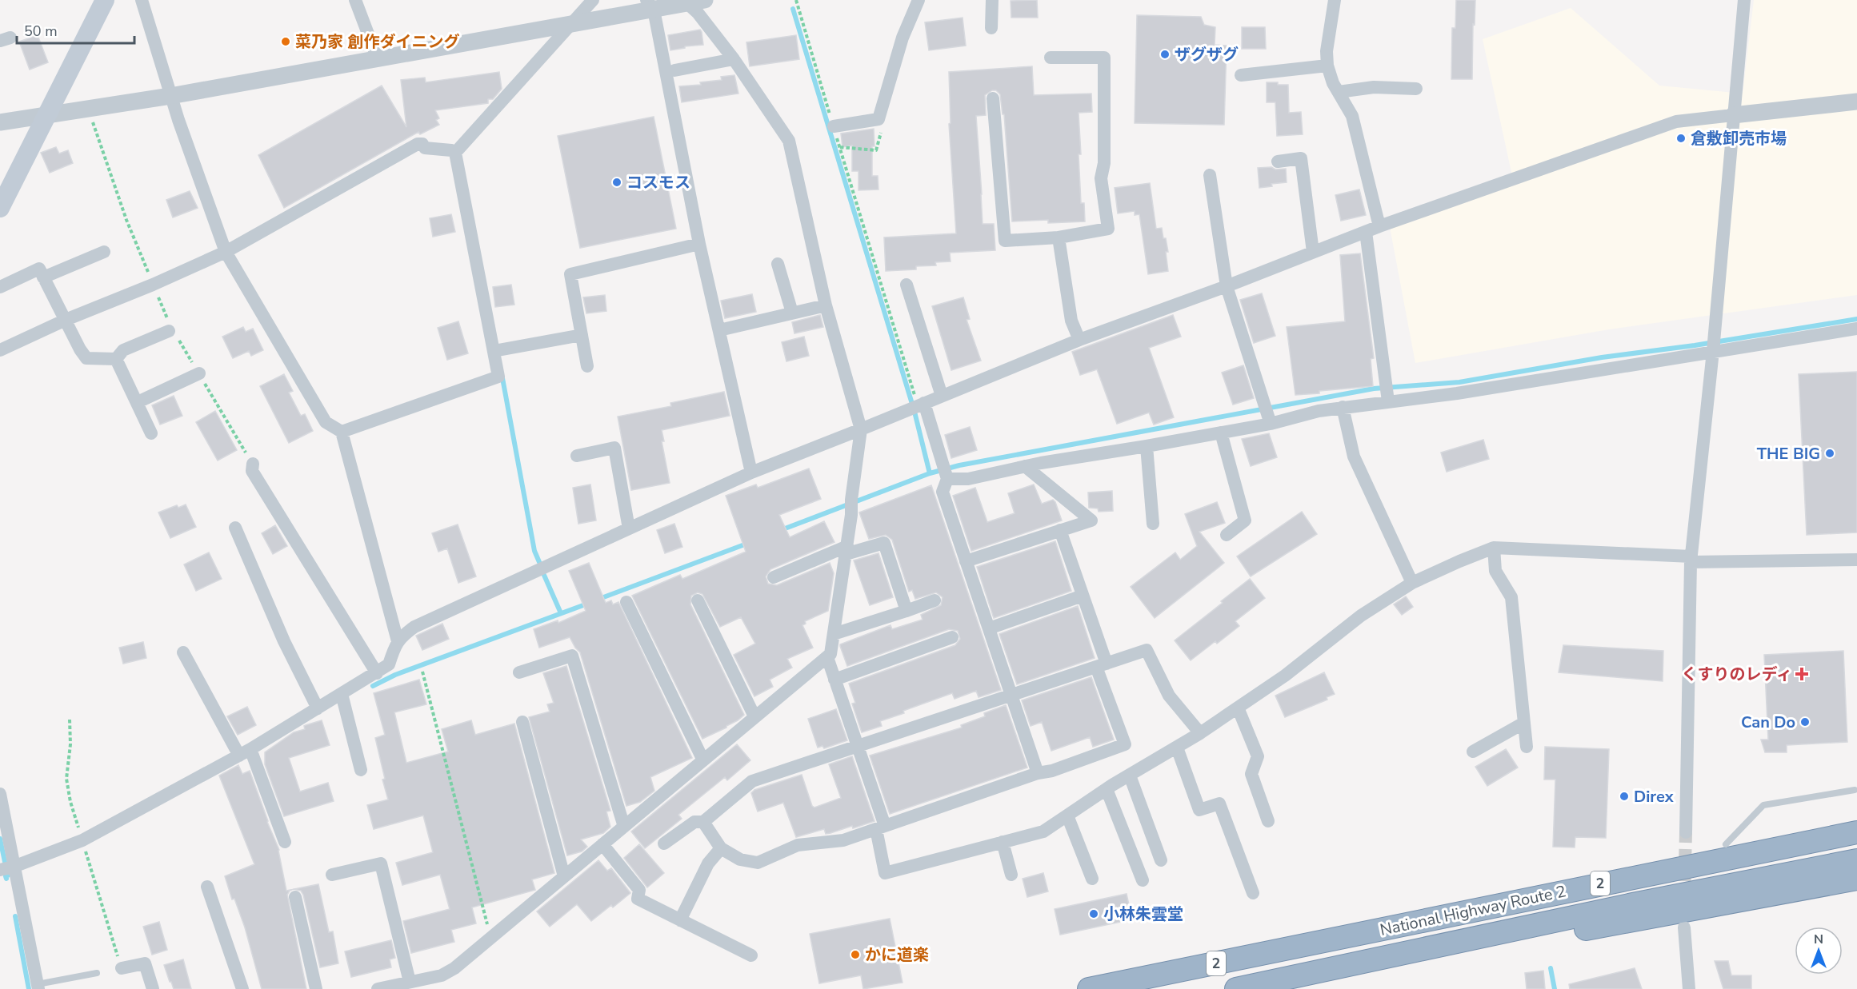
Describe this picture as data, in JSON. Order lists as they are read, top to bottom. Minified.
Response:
{"streets":{"highway":["2","National Highway Route 2"]},"places":{"other":["菜乃家 創作ダイニング","ザグザグ","倉敷卸売市場","コスモス","THE BIG","Can Do","Direx","小林朱雲堂","かに道楽"],"health":["くすりのレディ"]},"scale_bar":"50 m","north":"top"}
